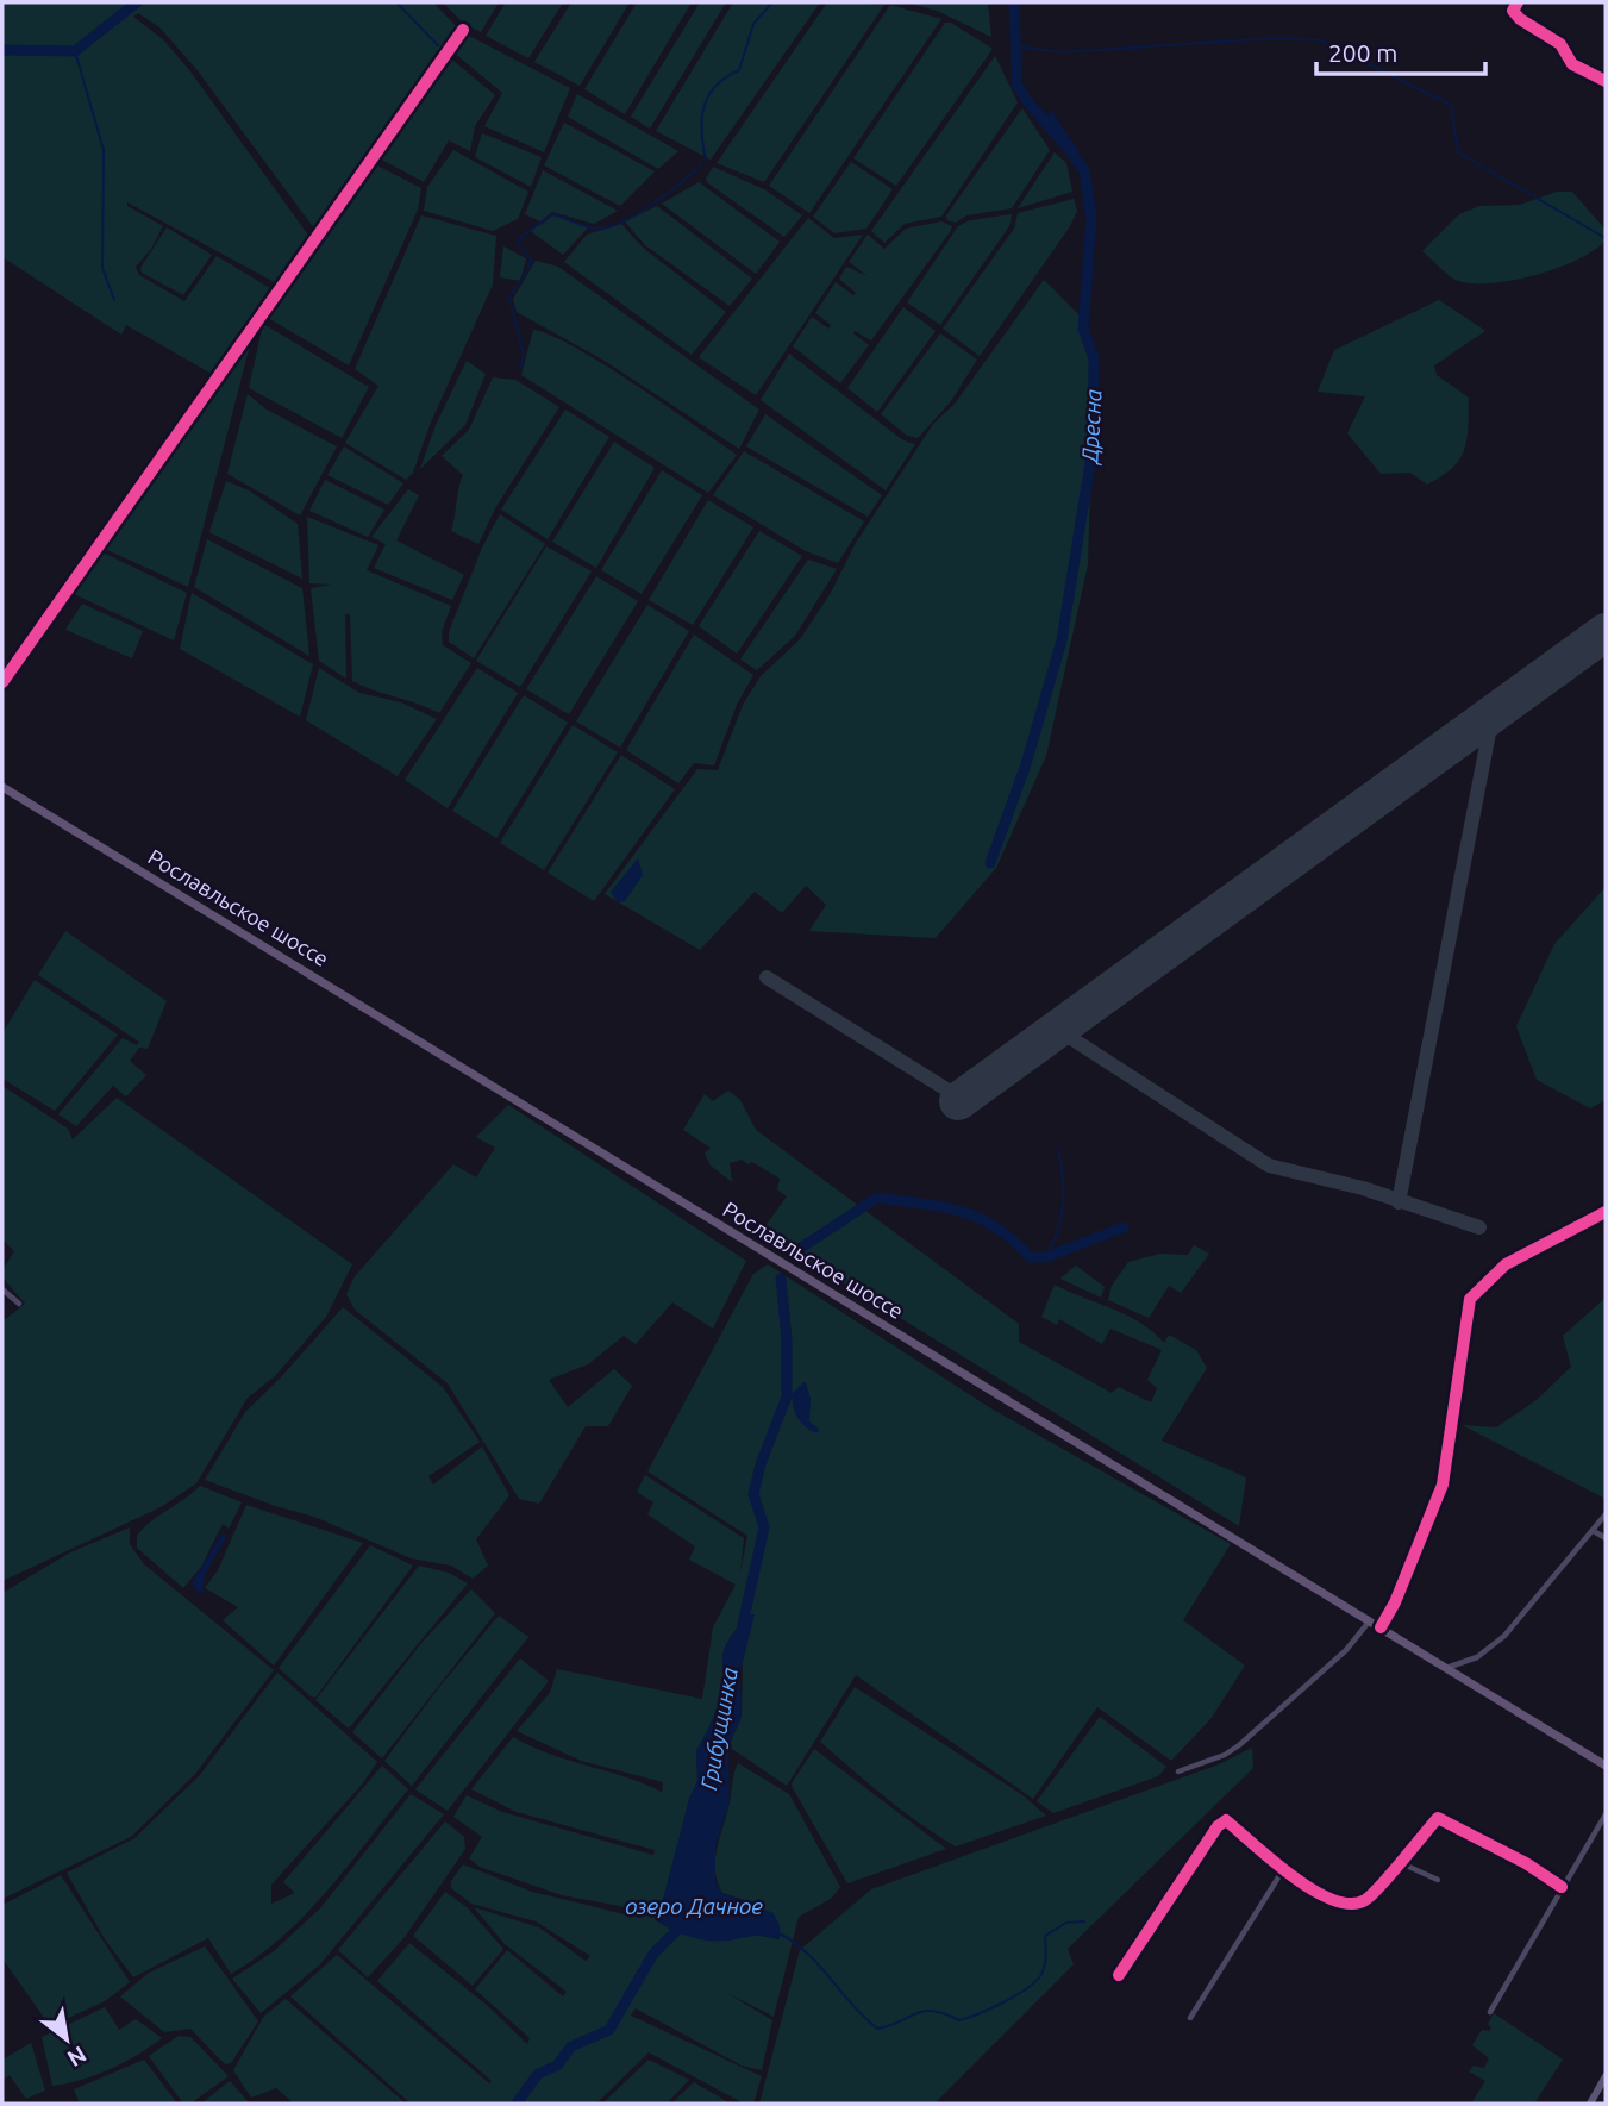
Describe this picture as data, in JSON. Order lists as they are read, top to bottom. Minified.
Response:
{"streets":{"main road":["Рославльское шоссе"]},"water":["Дресна","Грибущинка","озеро Дачное"],"scale_bar":"200 m","north":"bottom right"}
